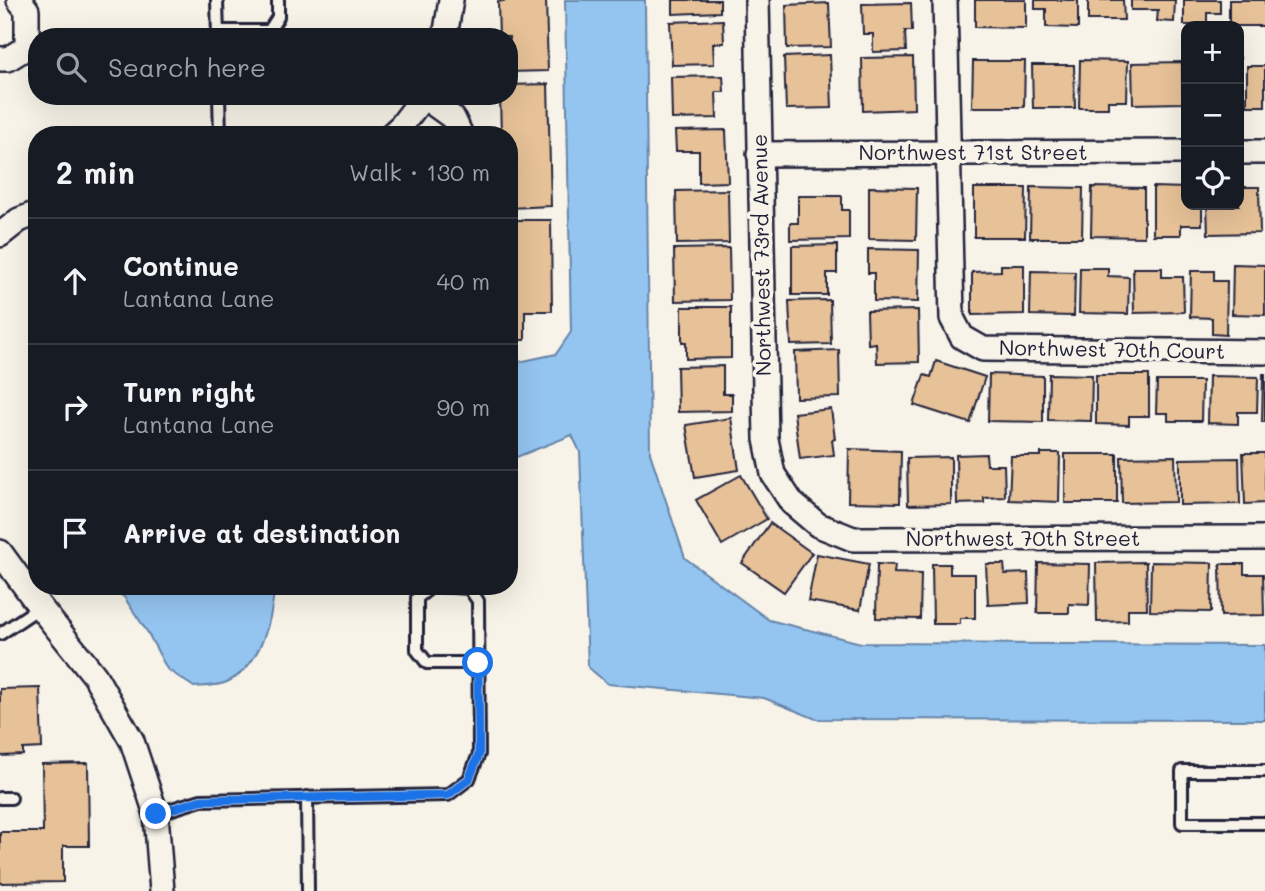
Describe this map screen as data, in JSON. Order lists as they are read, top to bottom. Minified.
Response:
{"streets":{"street":["Northwest 71st Street","Northwest 73rd Avenue","Northwest 70th Court","Northwest 70th Street"]},"crossings":[["Northwest 71st Street","Northwest 73rd Avenue"],["Northwest 71st Street","Northwest 70th Court"],["Northwest 73rd Avenue","Northwest 70th Street"]],"page":{"map_buttons":["+","−"],"search":"Search here","heading":["2 min","Walk · 130 m"],"list":[["Continue","Lantana Lane","40 m"],["Turn right","Lantana Lane","90 m"],"Arrive at destination"]}}
